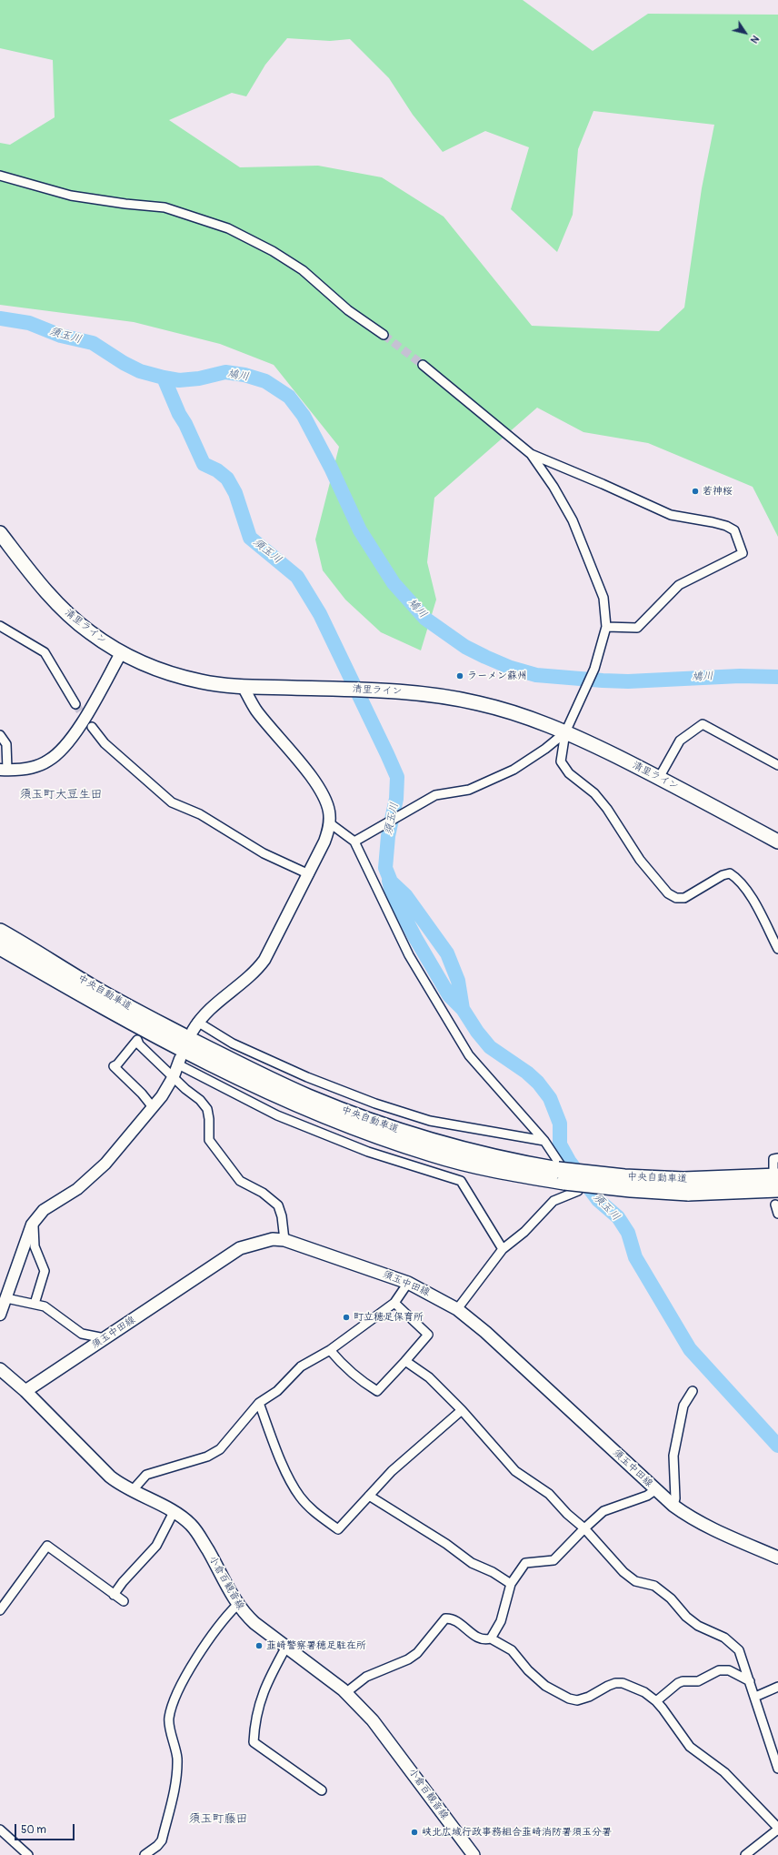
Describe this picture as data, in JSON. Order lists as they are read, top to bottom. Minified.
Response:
{"streets":{"highway":["清里ライン","中央自動車道"],"main road":["須玉中田線","小倉百観音線"]},"crossings":[["須玉中田線","小倉百観音線"]],"districts":["須玉町大豆生田","須玉町藤田"],"water":["須玉川","鳩川"],"places":["若神桜","ラーメン蘇州","町立穂足保育所","韮崎警察署穂足駐在所","峡北広域行政事務組合韮崎消防署須玉分署"],"scale_bar":"50 m","north":"bottom right"}
